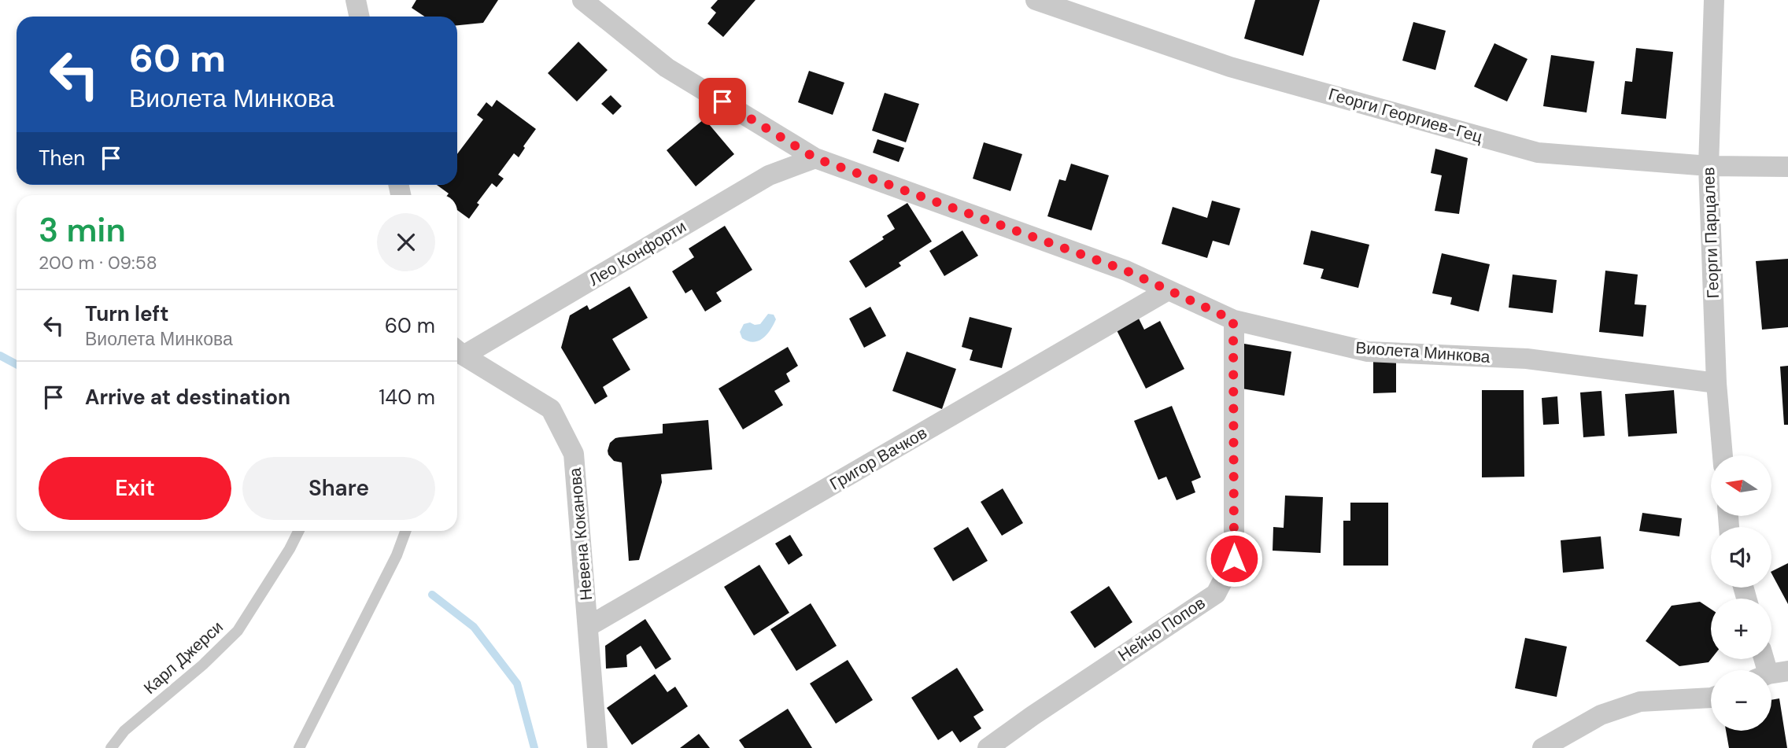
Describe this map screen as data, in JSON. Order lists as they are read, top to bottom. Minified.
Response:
{"streets":{"street":["Георги Георгиев-Гец","Георги Парцалев","Лео Конфорти","Виолета Минкова","Григор Вачков","Невена Коканова","Нейчо Попов"],"lane":["Карл Джерси"]},"crossings":[["Георги Георгиев-Гец","Георги Парцалев"],["Георги Парцалев","Виолета Минкова"],["Лео Конфорти","Виолета Минкова"],["Лео Конфорти","Невена Коканова"],["Виолета Минкова","Григор Вачков"],["Виолета Минкова","Нейчо Попов"],["Григор Вачков","Невена Коканова"]],"north":"left","page":{"turn":["60 m","Виолета Минкова"],"then":"Then","heading":["3 min","200 m · 09:58"],"list":[{"name":"Turn left","note":"Виолета Минкова","value":"60 m"},{"name":"Arrive at destination","value":"140 m"}],"buttons":["Exit","Share"],"map_buttons":["+","−"]}}
